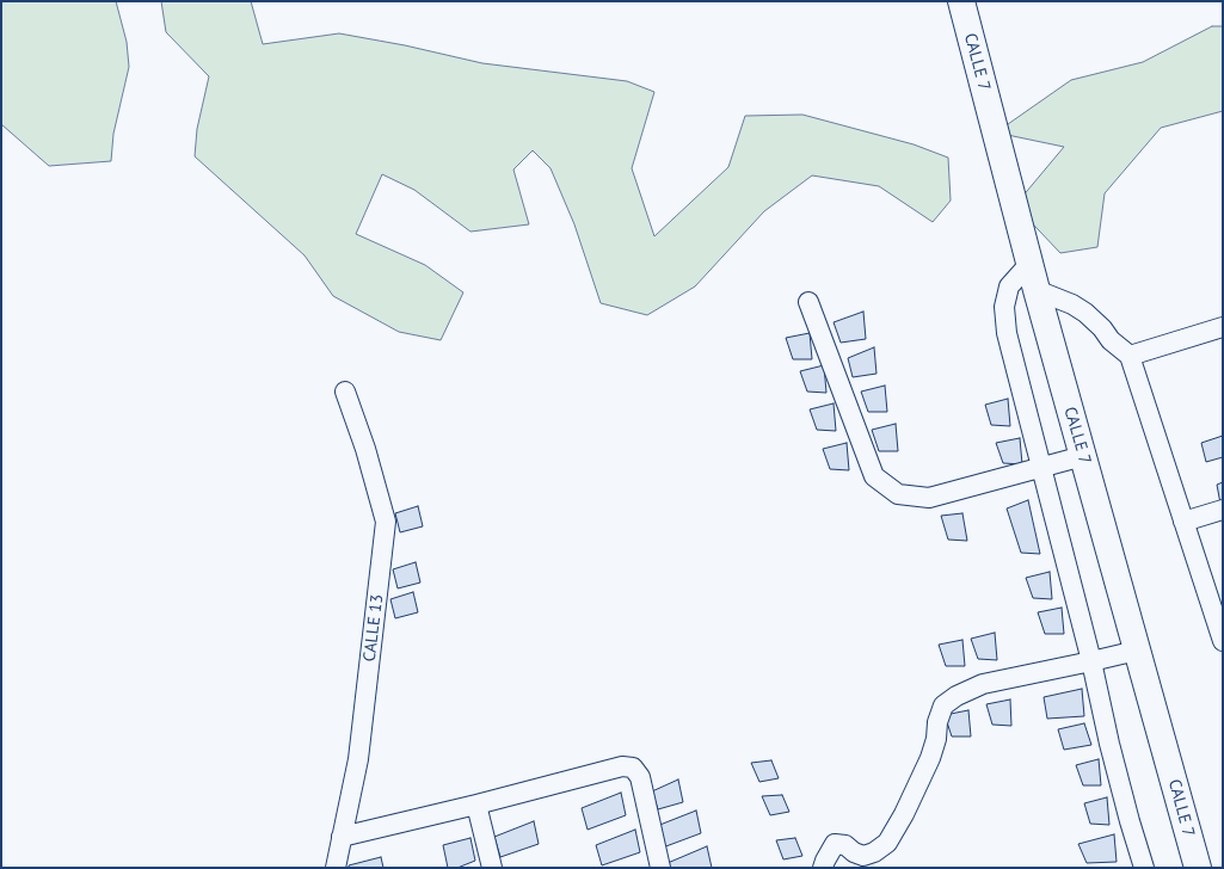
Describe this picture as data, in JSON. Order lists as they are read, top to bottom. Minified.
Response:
{"streets":{"main road":["CALLE 7"],"street":["CALLE 13"]}}
